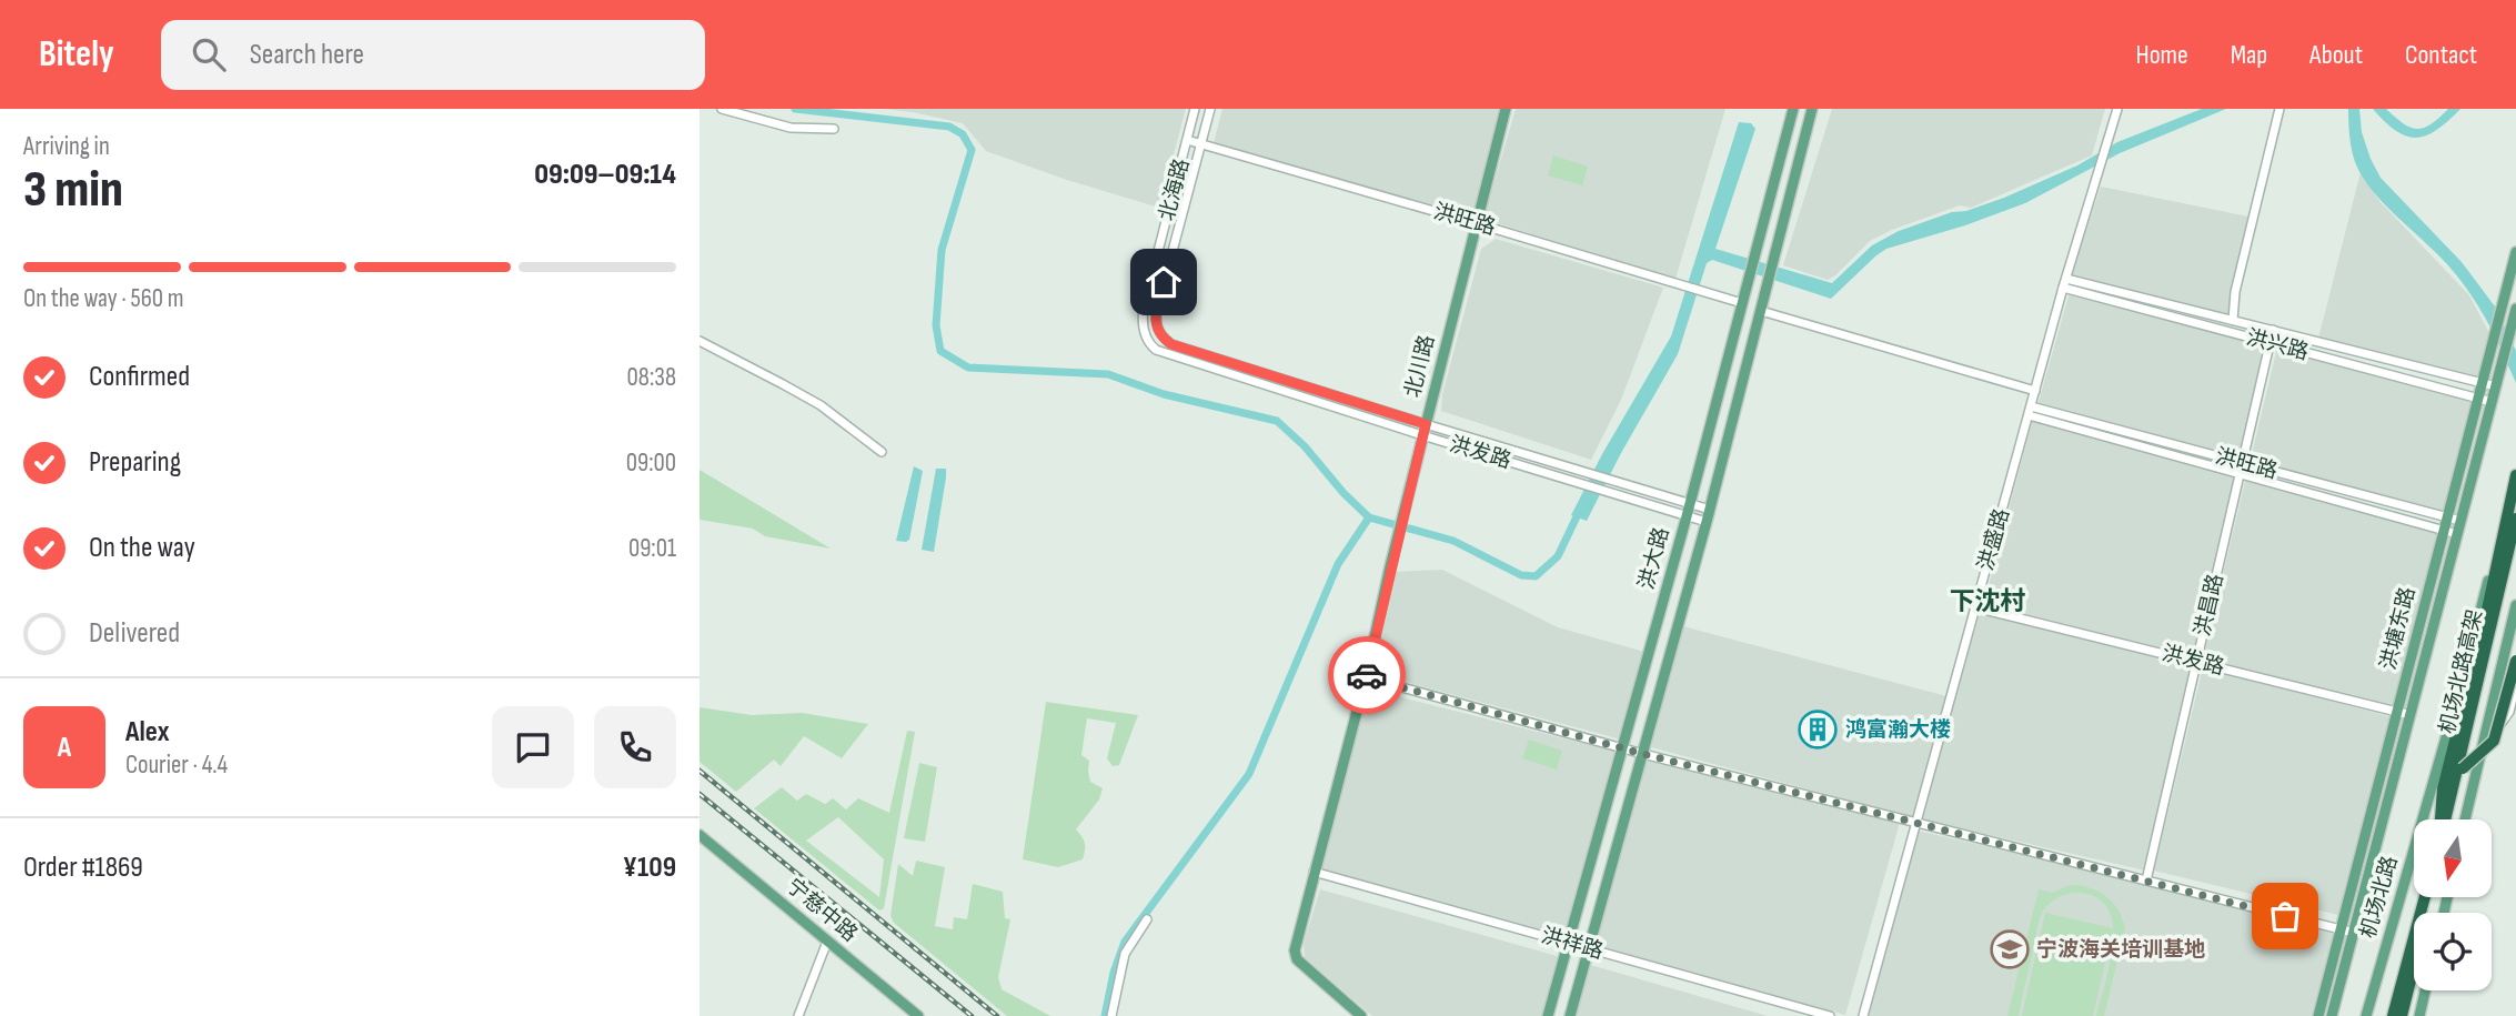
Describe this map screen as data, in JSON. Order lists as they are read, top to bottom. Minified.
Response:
{"streets":{"highway":["机场北路高架"],"main road":["北川路","洪大路","洪塘东路","机场北路","宁慈中路"],"street":["北海路","洪旺路","洪兴路","洪发路","洪盛路","洪昌路","洪祥路"]},"crossings":[["北海路","洪旺路"],["北海路","洪发路"],["洪旺路","北川路"],["洪旺路","洪盛路"],["洪旺路","洪大路"],["洪旺路","洪昌路"],["洪旺路","洪塘东路"],["洪兴路","洪盛路"],["洪兴路","洪昌路"],["洪兴路","洪塘东路"],["北川路","洪发路"],["北川路","洪祥路"],["洪发路","洪盛路"],["洪发路","洪大路"],["洪发路","洪昌路"],["洪发路","洪塘东路"],["洪大路","洪祥路"]],"districts":["下沈村"],"places":{"building":["鸿富瀚大楼"],"school or university":["宁波海关培训基地"]},"north":"bottom","page":{"header":"Bitely","search":"Search here","nav":["Home","Map","About","Contact"],"heading":["3 min","Arriving in","09:09–09:14"],"panel":["Alex","Courier · 4.4","Order #1869","¥109"],"bar":"On the way · 560 m","list":[["Confirmed","08:38"],["Preparing","09:00"],["On the way","09:01"],"Delivered"],"round":"A"}}
